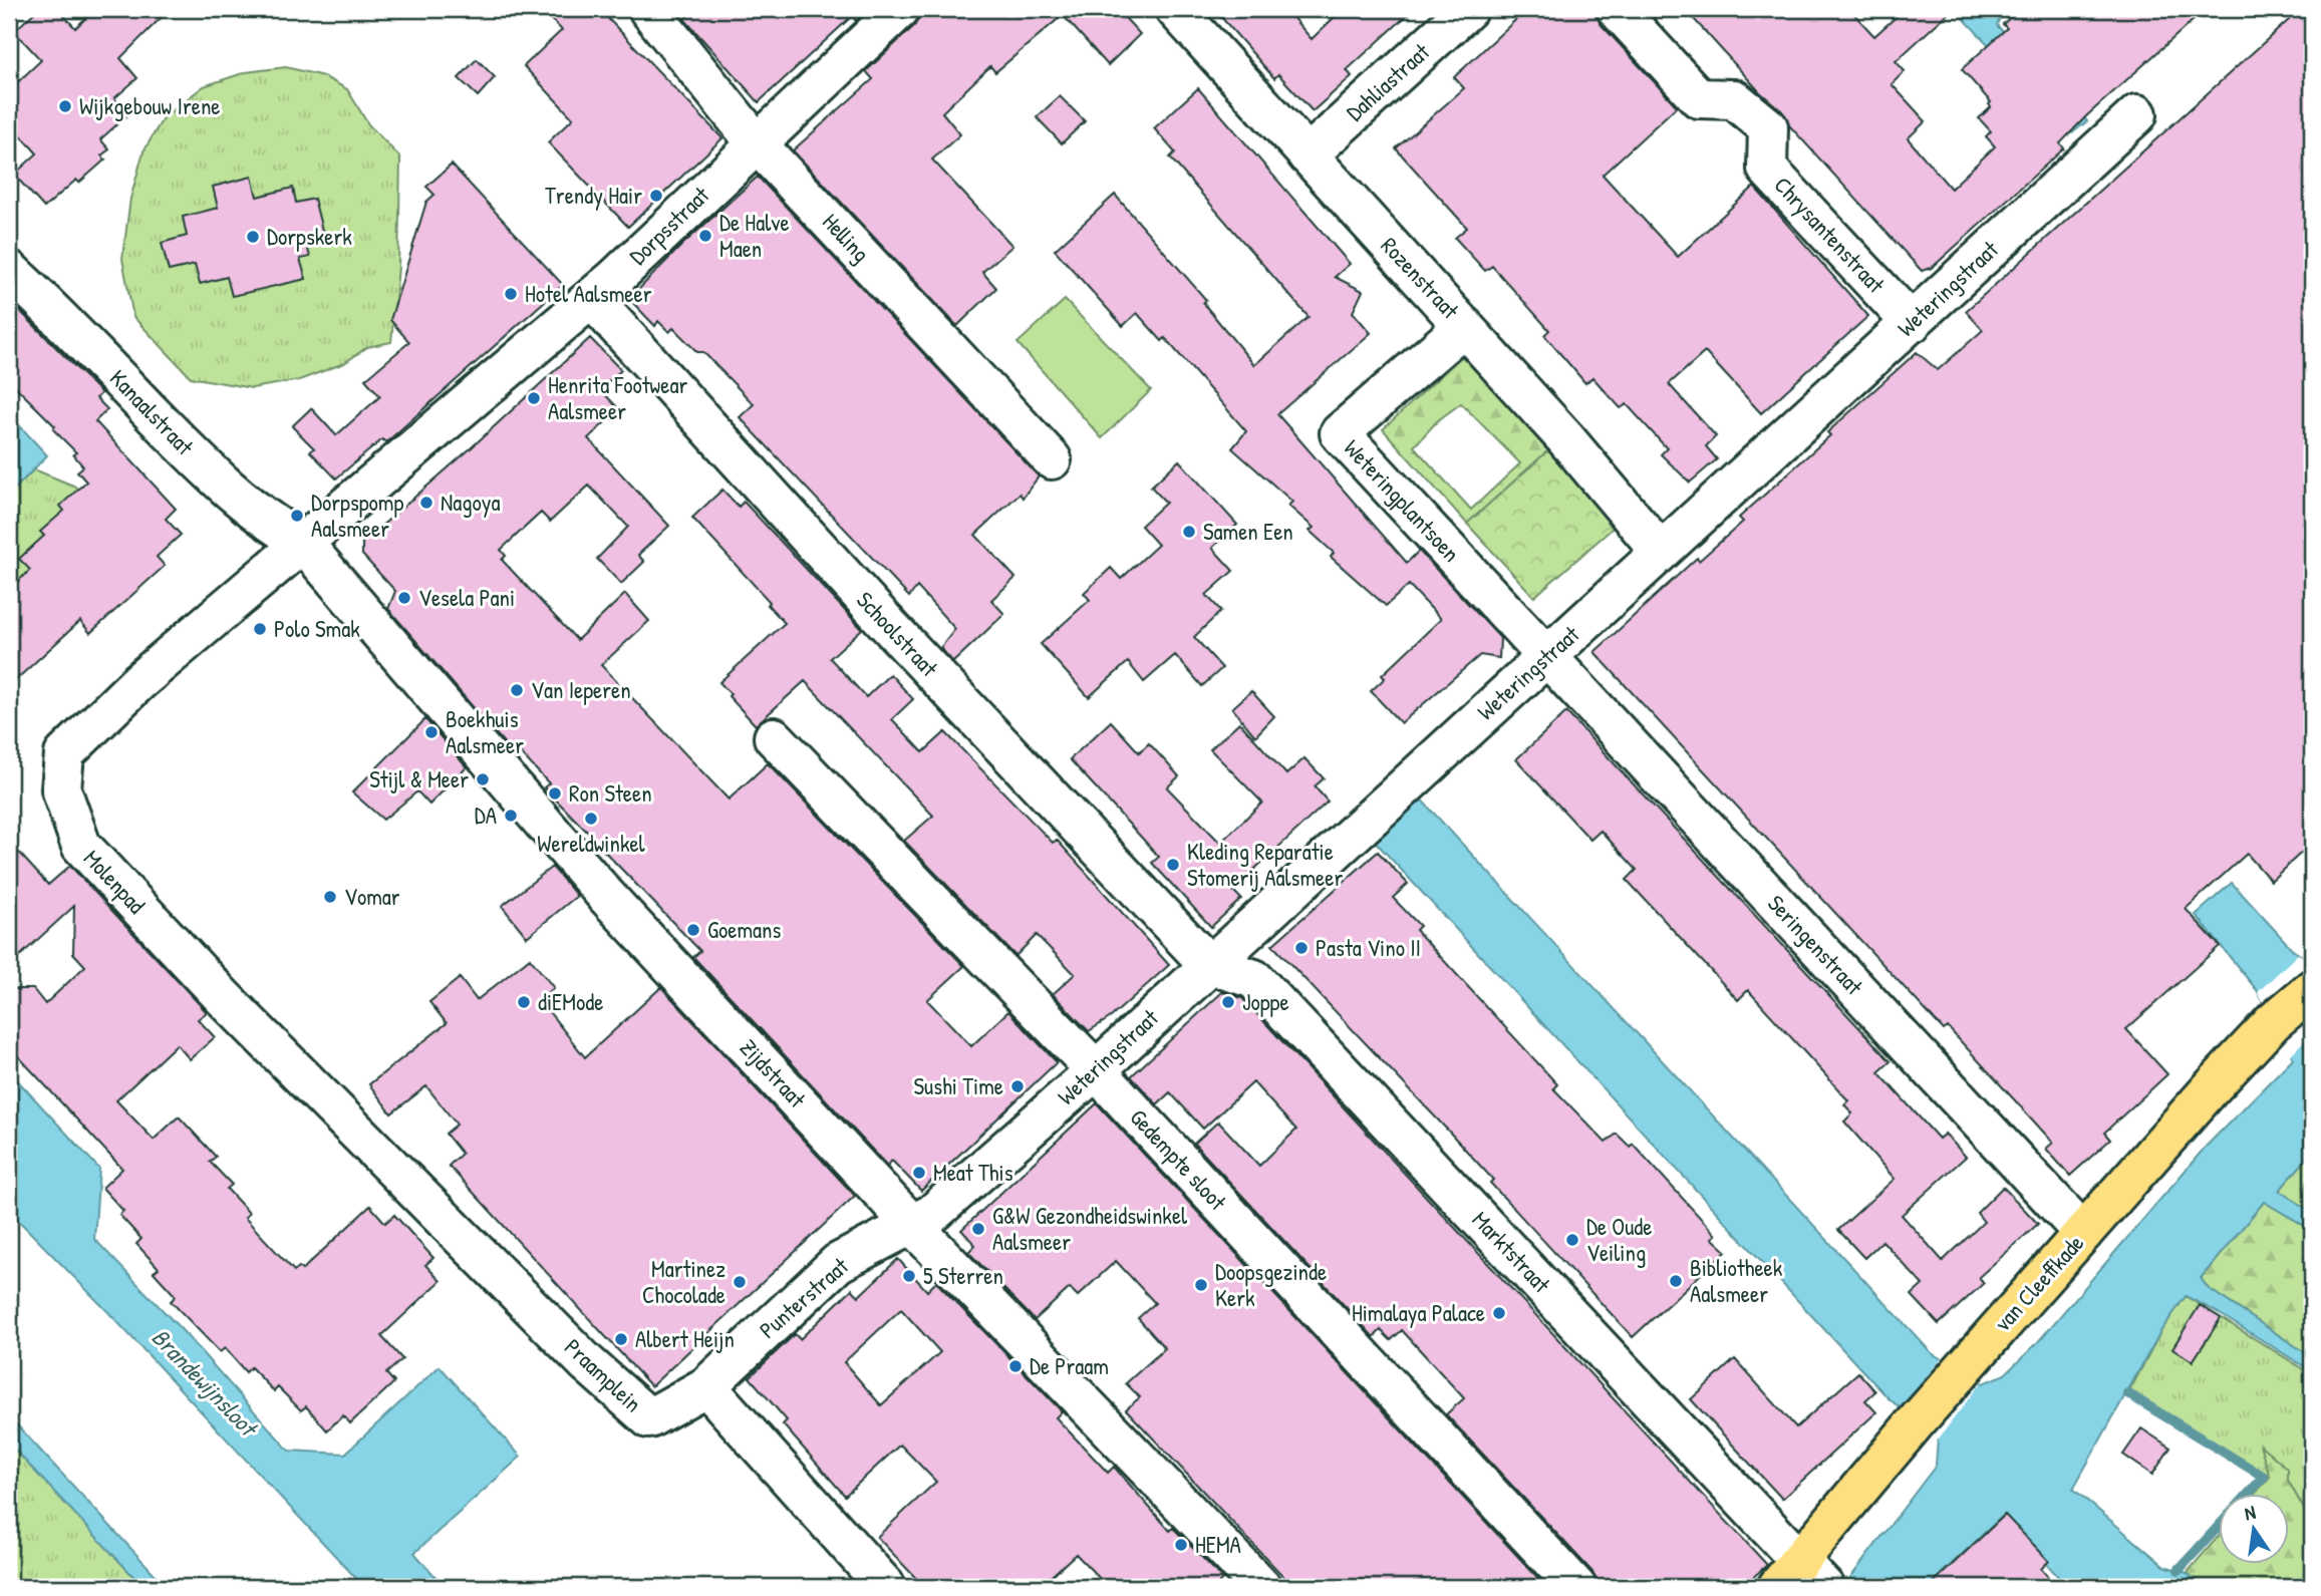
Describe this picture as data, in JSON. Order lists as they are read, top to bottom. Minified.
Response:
{"streets":{"main road":["van Cleeffkade"],"street":["Dahliastraat","Dorpsstraat","Chrysantenstraat","Helling","Rozenstraat","Weteringstraat","Kanaalstraat","Weteringplantsoen","Schoolstraat","Molenpad","Seringenstraat","Zijdstraat","Gedempte sloot","Marktstraat","Punterstraat","Praamplein"]},"crossings":[["Dahliastraat","Rozenstraat"],["Dorpsstraat","Helling"],["Dorpsstraat","Kanaalstraat"],["Dorpsstraat","Schoolstraat"],["Dorpsstraat","Molenpad"],["Dorpsstraat","Zijdstraat"],["Chrysantenstraat","Weteringstraat"],["Rozenstraat","Weteringstraat"],["Rozenstraat","Weteringplantsoen"],["Weteringstraat","Weteringplantsoen"],["Weteringstraat","Schoolstraat"],["Weteringstraat","Seringenstraat"],["Weteringstraat","Zijdstraat"],["Weteringstraat","Gedempte sloot"],["Weteringstraat","Marktstraat"],["Weteringstraat","Punterstraat"],["Kanaalstraat","Molenpad"],["Kanaalstraat","Zijdstraat"],["Weteringplantsoen","Seringenstraat"],["Schoolstraat","Marktstraat"],["Molenpad","Zijdstraat"],["Molenpad","Praamplein"],["Seringenstraat","van Cleeffkade"],["Zijdstraat","Punterstraat"],["Marktstraat","van Cleeffkade"],["Punterstraat","Praamplein"]],"water":["Brandewijnsloot"],"places":["Wijkgebouw Irene","Trendy Hair","De Halve Maen","Dorpskerk","Hotel Aalsmeer","Henrita Footwear Aalsmeer","Nagoya","Dorpspomp Aalsmeer","Samen Een","Vesela Pani","Polo Smak","Van Ieperen","Boekhuis Aalsmeer","Stijl & Meer","Ron Steen","DA","Wereldwinkel","Kleding Reparatie Stomerij Aalsmeer","Vomar","Goemans","Pasta Vino II","diEMode","Joppe","Sushi Time","Meat This","G&W Gezondheidswinkel Aalsmeer","De Oude Veiling","5 Sterren","Bibliotheek Aalsmeer","Martinez Chocolade","Doopsgezinde Kerk","Himalaya Palace","Albert Heijn","De Praam","HEMA"],"north":"top"}
